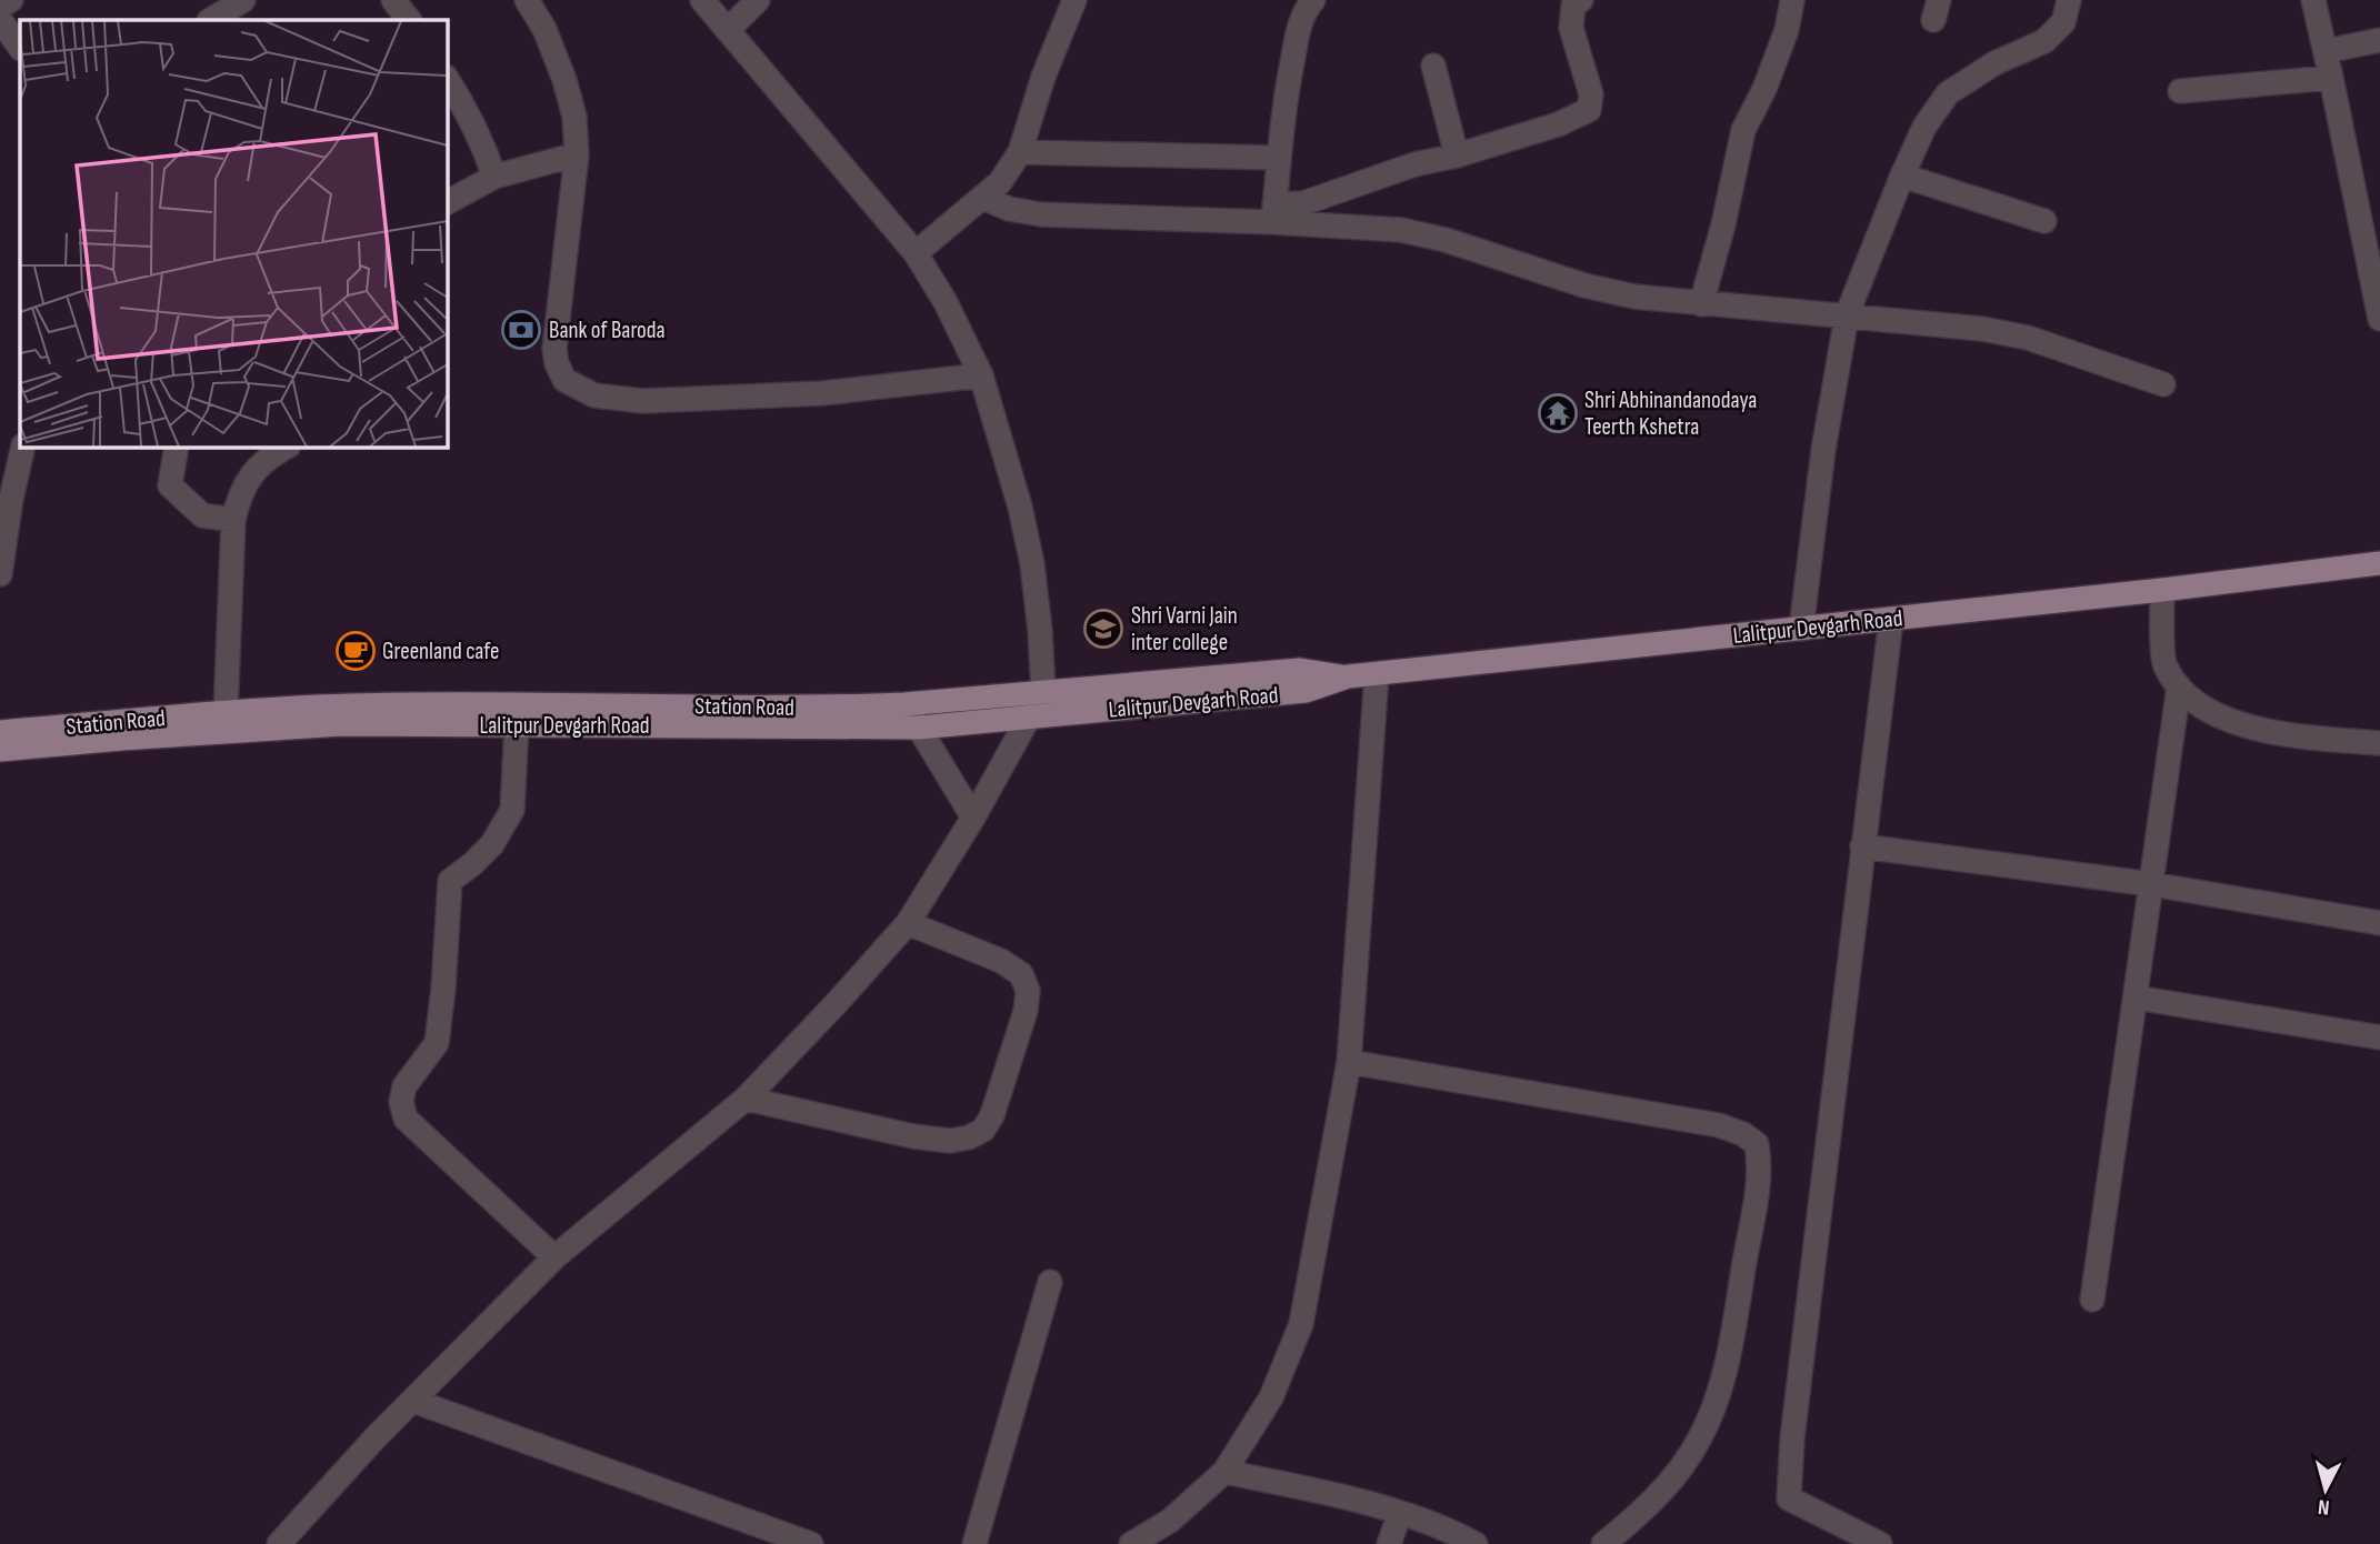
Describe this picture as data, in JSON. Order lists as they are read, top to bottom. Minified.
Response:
{"streets":{"main road":["Lalitpur Devgarh Road","Station Road"]},"crossings":[["Lalitpur Devgarh Road","Station Road"]],"places":{"bank":["Bank of Baroda"],"temple":["Shri Abhinandanodaya Teerth Kshetra"],"school or university":["Shri Varni Jain inter college"],"cafe":["Greenland cafe"]},"north":"bottom"}
